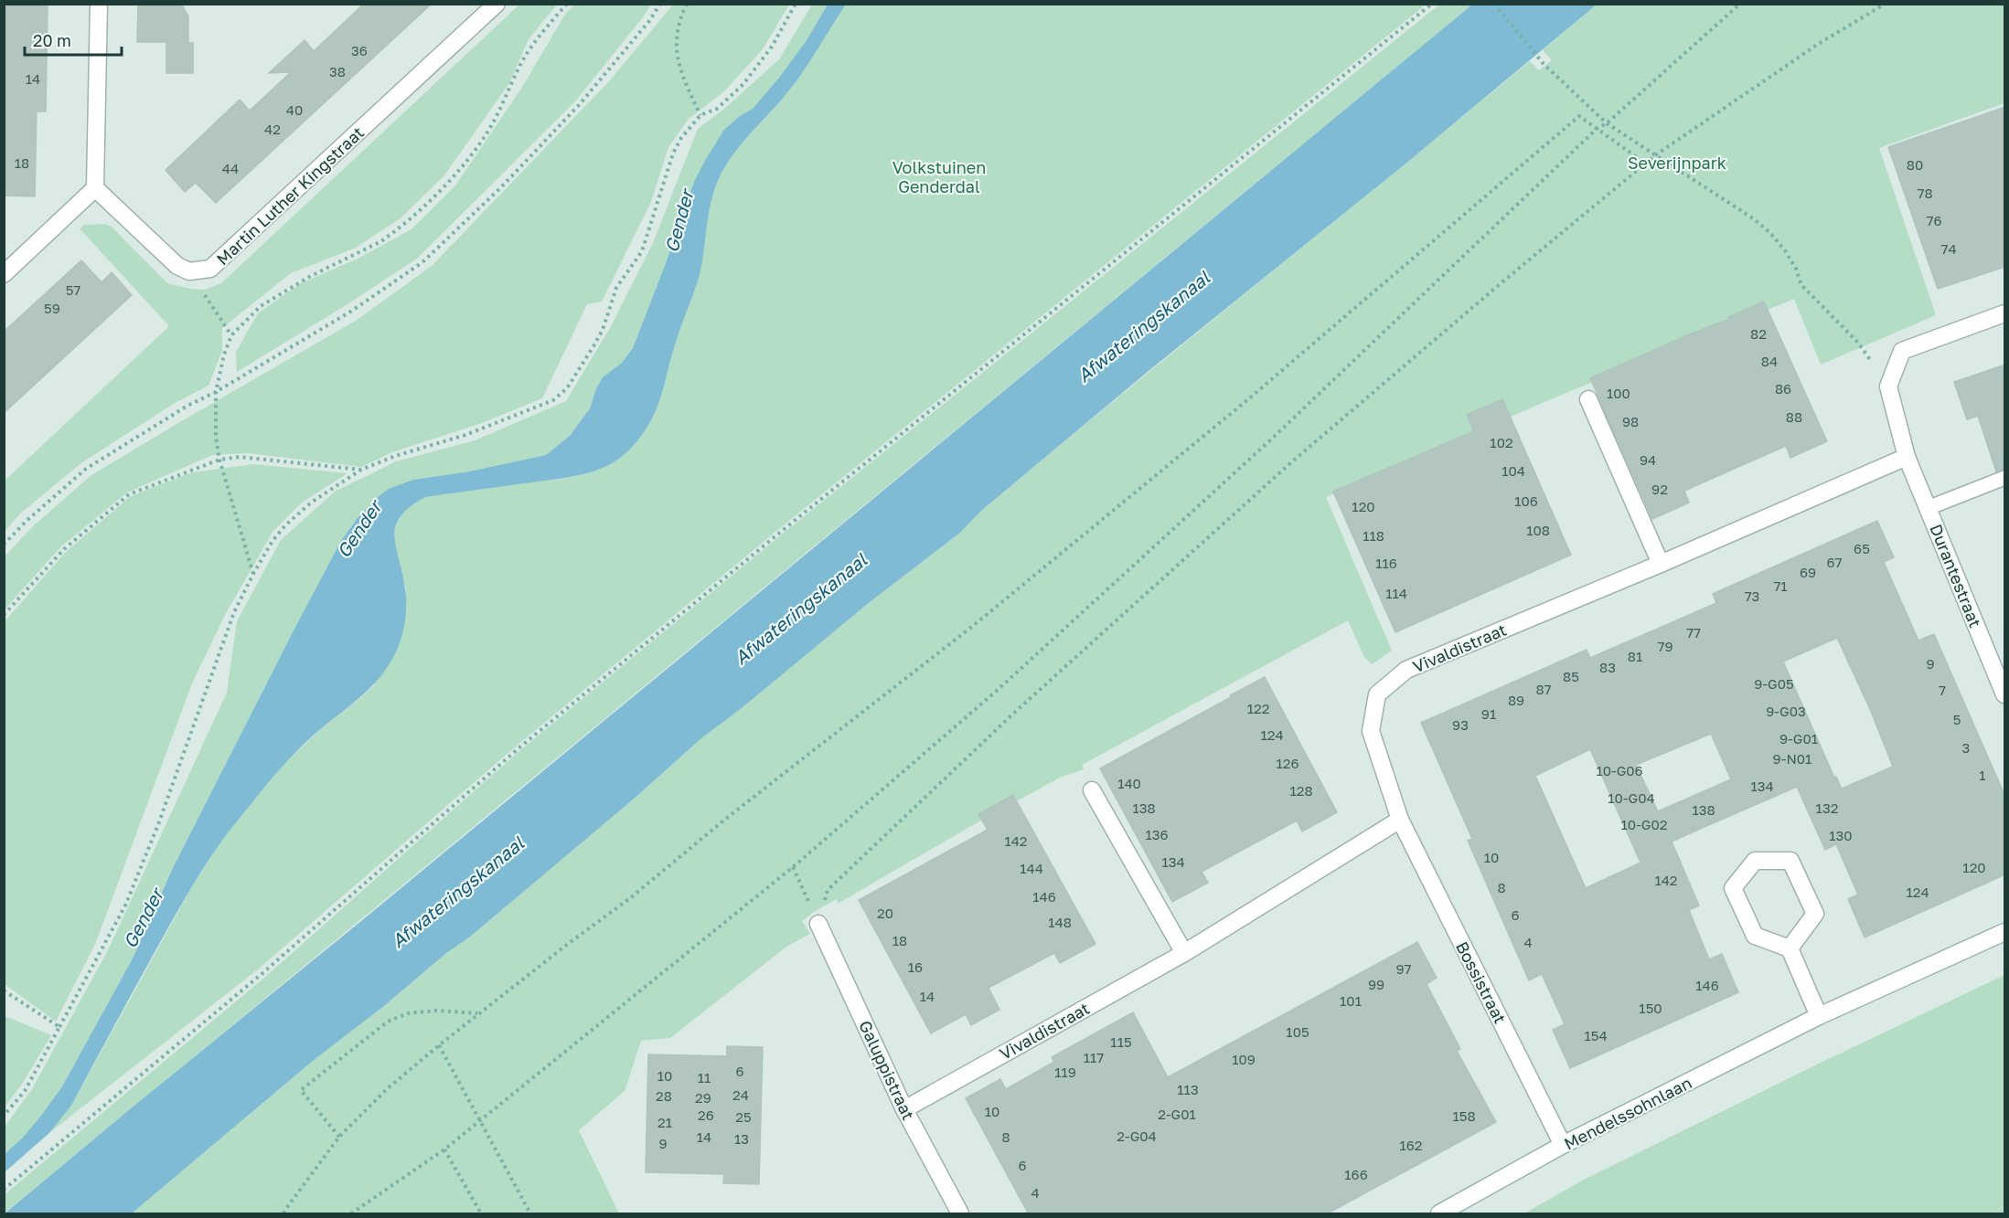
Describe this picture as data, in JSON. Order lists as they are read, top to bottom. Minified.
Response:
{"streets":{"street":["Martin Luther Kingstraat","Durantestraat","Vivaldistraat","Bossistraat","Galuppistraat","Mendelssohnlaan"]},"crossings":[["Durantestraat","Vivaldistraat"],["Vivaldistraat","Bossistraat"],["Vivaldistraat","Galuppistraat"],["Bossistraat","Mendelssohnlaan"]],"water":["Gender","Afwateringskanaal"],"parks":["Severijnpark","Volkstuinen Genderdal"],"house_numbers":["36","38","14","40","42","18","80","44","78","76","74","57","59","82","84","86","100","88","98","102","94","104","92","106","120","108","118","65","67","116","69","71","114","73","77","79","81","9","83","85","9-G05","87","7","89","122","9-G03","91","5","93","124","9-G01","3","9-N01","126","10-G06","1","140","134","128","10-G04","138","132","138","10-G02","136","130","142","10","134","120","144","142","8","124","146","20","6","148","18","4","16","97","99","146","14","101","150","105","154","115","117","109","6","119","10","11","113","24","28","29","10","2-G01","26","158","25","21","2-G04","14","8","13","9","162","6","166","4"],"scale_bar":"20 m"}
